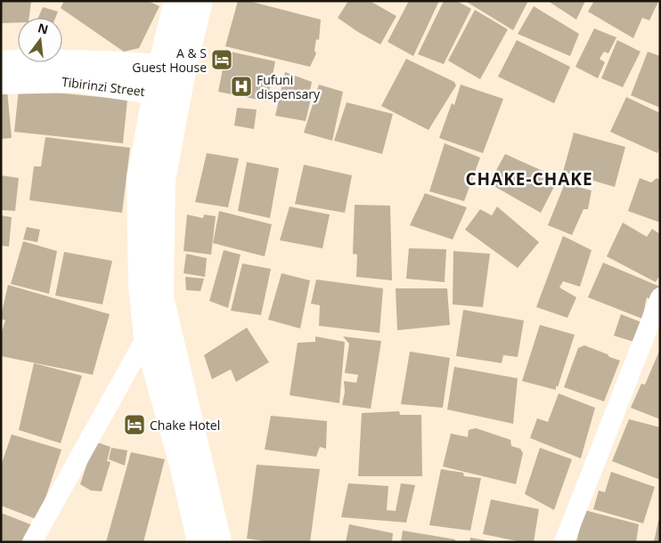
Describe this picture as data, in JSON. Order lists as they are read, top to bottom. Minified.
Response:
{"streets":{"main road":["Tibirinzi Street"]},"districts":["CHAKE-CHAKE"],"places":{"hotel":["A & S Guest House","Chake Hotel"],"hospital":["Fufuni dispensary"]},"north":"top"}
